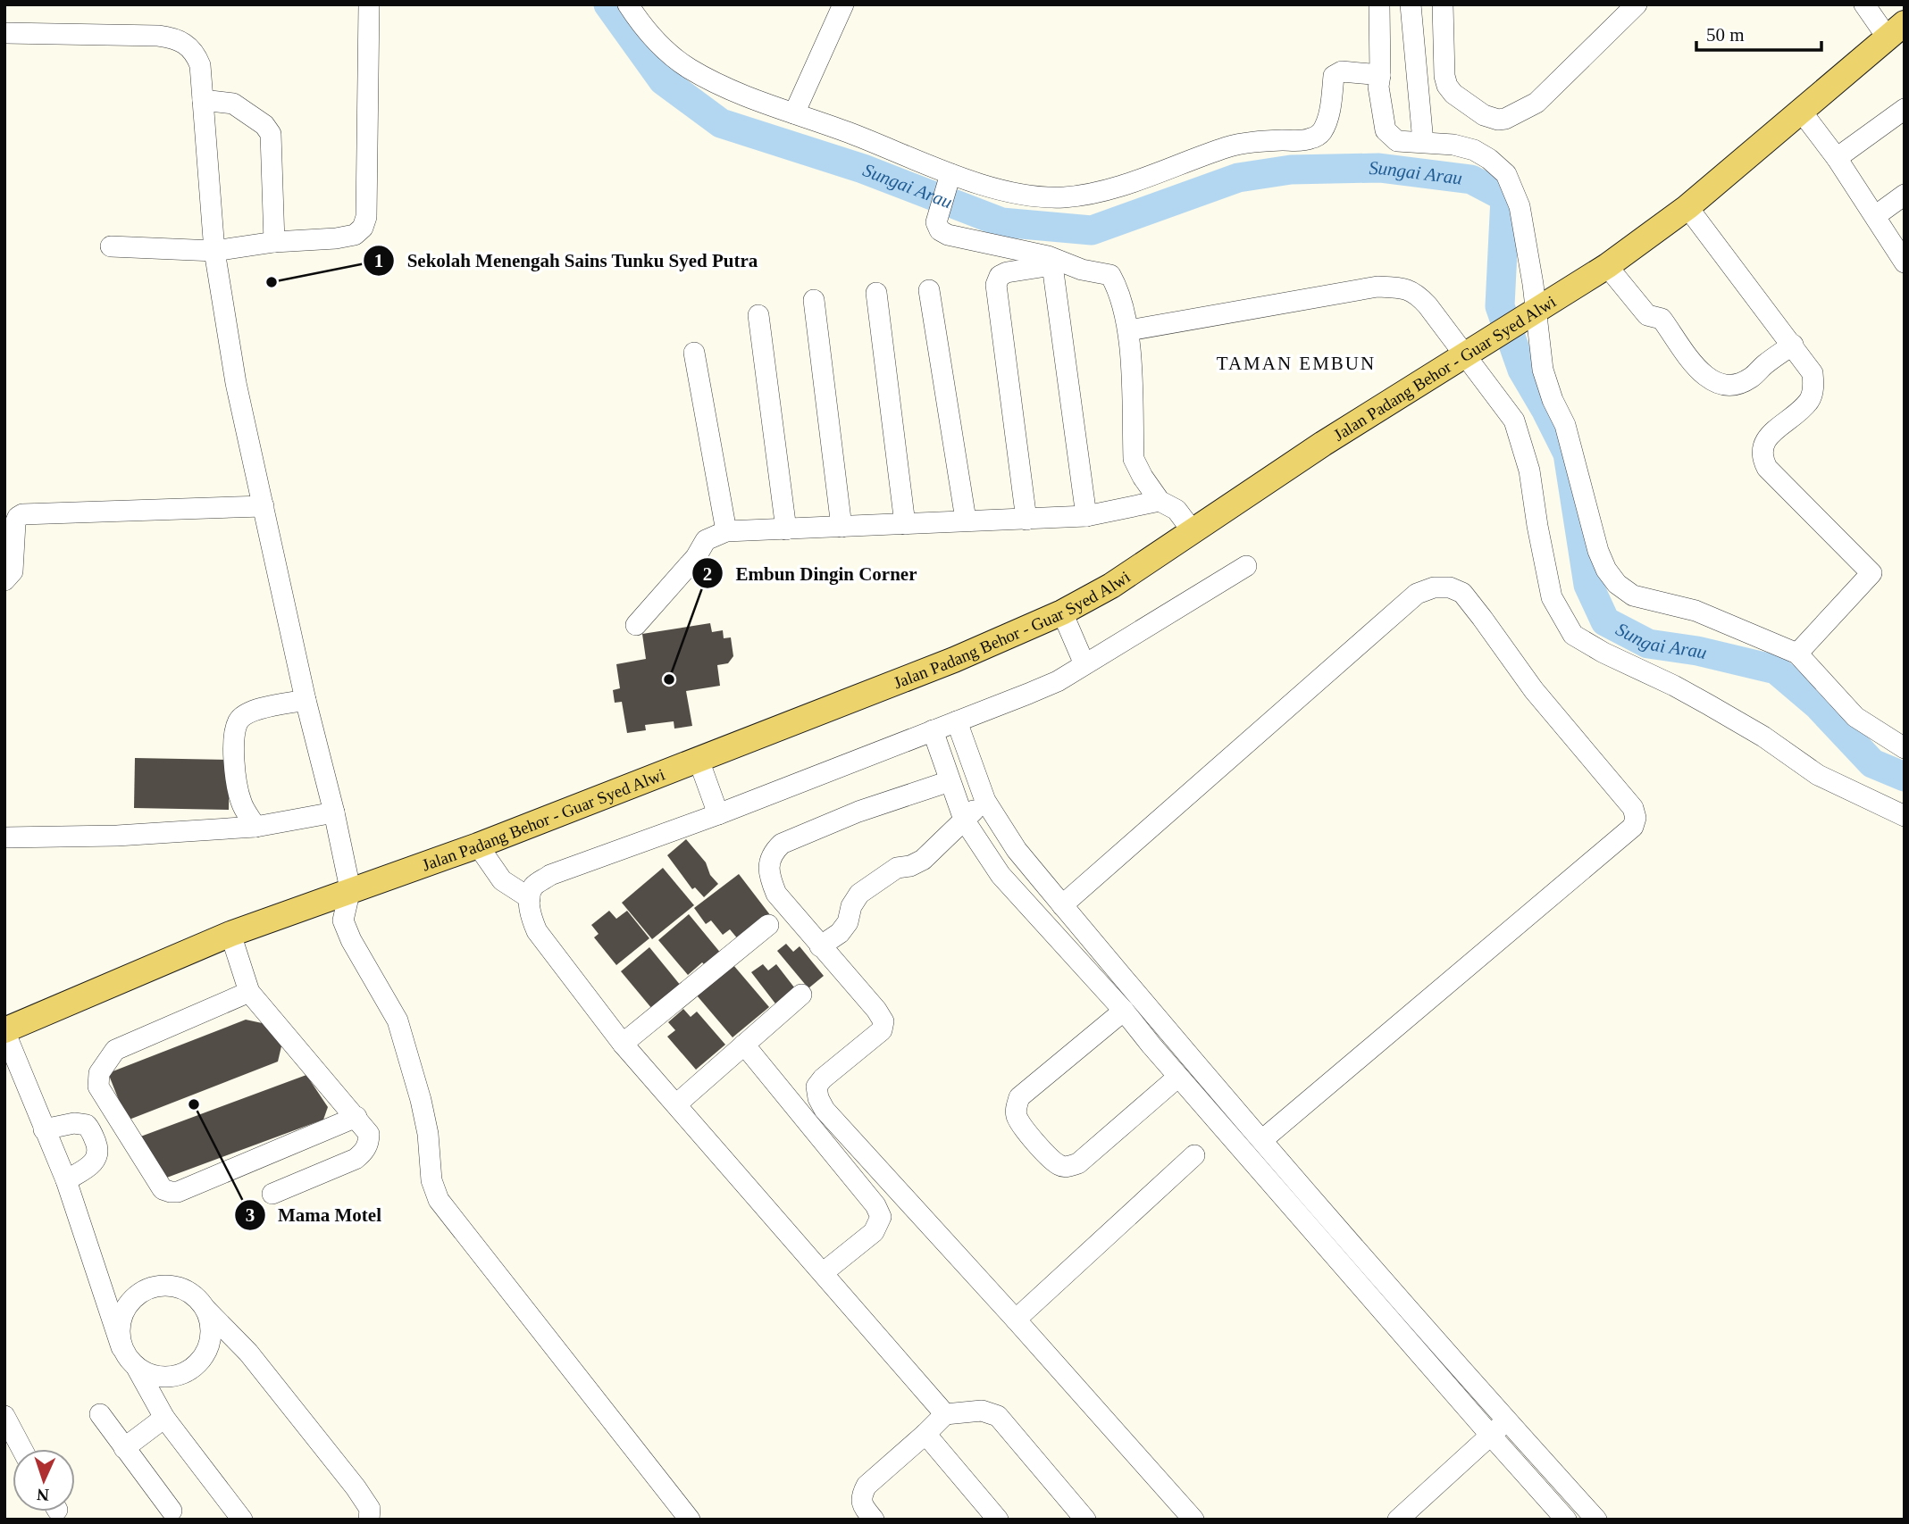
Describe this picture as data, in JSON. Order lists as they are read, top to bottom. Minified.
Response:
{"streets":{"main road":["Jalan Padang Behor - Guar Syed Alwi"]},"districts":["TAMAN EMBUN"],"water":["Sungai Arau"],"places":["Sekolah Menengah Sains Tunku Syed Putra","Embun Dingin Corner","Mama Motel"],"scale_bar":"50 m","north":"bottom"}
